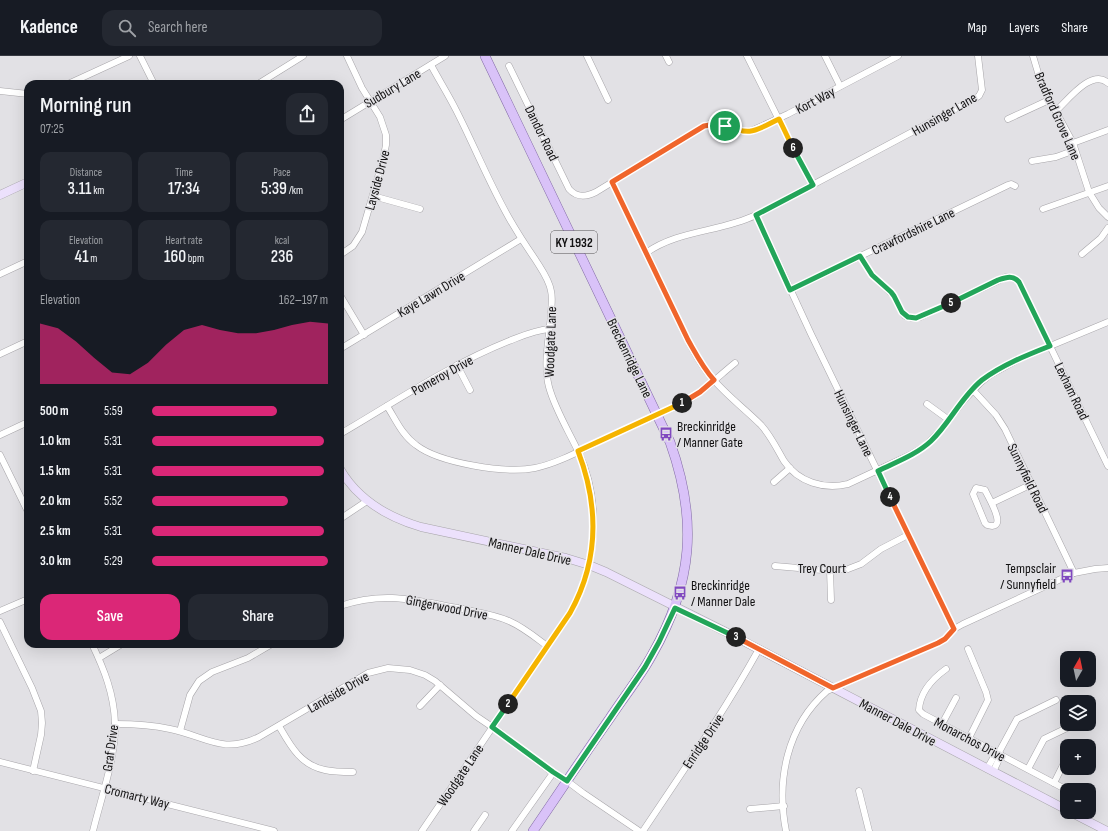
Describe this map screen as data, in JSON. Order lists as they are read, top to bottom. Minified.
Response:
{"streets":{"main road":["KY 1932","Breckenridge Lane"],"street":["Sudbury Lane","Kort Way","Hunsinger Lane","Bradford Grove Lane","Dandor Road","Layside Drive","Crawfordshire Lane","Kaye Lawn Drive","Woodgate Lane","Pomeroy Drive","Lexham Road","Sunnyfield Road","Manner Dale Drive","Trey Court","Gingerwood Drive","Landside Drive","Monarchos Drive","Enridge Drive","Graf Drive","Cromarty Way"]},"crossings":[["Sudbury Lane","Layside Drive"],["Sudbury Lane","Woodgate Lane"],["Kort Way","Dandor Road"],["Hunsinger Lane","Crawfordshire Lane"],["Hunsinger Lane","Trey Court"],["Crawfordshire Lane","Lexham Road"],["Kaye Lawn Drive","Woodgate Lane"],["Woodgate Lane","Pomeroy Drive"],["Woodgate Lane","Manner Dale Drive"],["Woodgate Lane","Gingerwood Drive"],["Woodgate Lane","Landside Drive"],["Breckenridge Lane","Manner Dale Drive"],["Breckenridge Lane","Landside Drive"],["Manner Dale Drive","Enridge Drive"],["Landside Drive","Graf Drive"],["Graf Drive","Cromarty Way"]],"places":{"bus stop":["Breckinridge / Manner Gate","Tempsclair / Sunnyfield","Breckinridge / Manner Dale"]},"north":"top","page":{"header":"Kadence","search":"Search here","nav":["Map","Layers","Share"],"heading":["Morning run","07:25"],"pins":["6","5","1","4","3","2"],"stats":[["Distance","3.11 km"],["Time","17:34"],["Pace","5:39 /km"],["Elevation","41 m"],["Heart rate","160 bpm"],["kcal","236"]],"chart":["Elevation","162–197 m"],"list":[{"name":"500 m","note":"5:59"},{"name":"1.0 km","note":"5:31"},{"name":"1.5 km","note":"5:31"},{"name":"2.0 km","note":"5:52"},{"name":"2.5 km","note":"5:31"},{"name":"3.0 km","note":"5:29"}],"buttons":["Save","Share"],"map_buttons":["+","−"]}}
